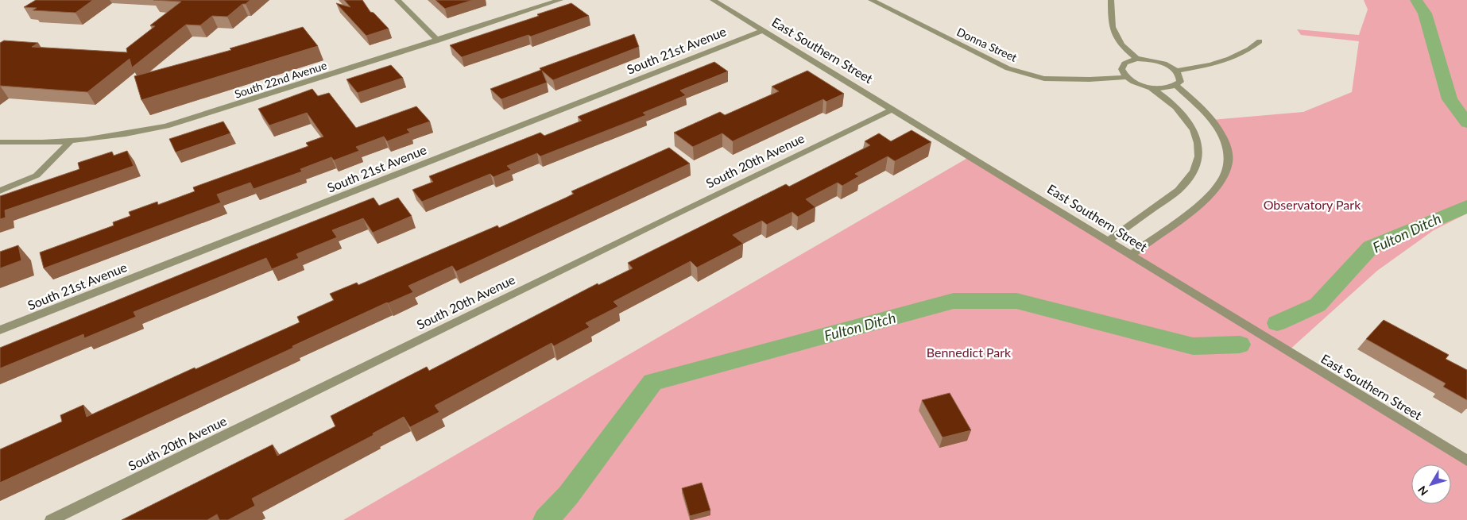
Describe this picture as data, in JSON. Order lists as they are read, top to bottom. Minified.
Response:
{"streets":{"street":["Donna Street","South 21st Avenue","East Southern Street","South 22nd Avenue","South 20th Avenue"]},"crossings":[["South 21st Avenue","East Southern Street"],["East Southern Street","South 20th Avenue"]],"water":["Fulton Ditch"],"parks":["Observatory Park","Bennedict Park"],"north":"bottom left"}
